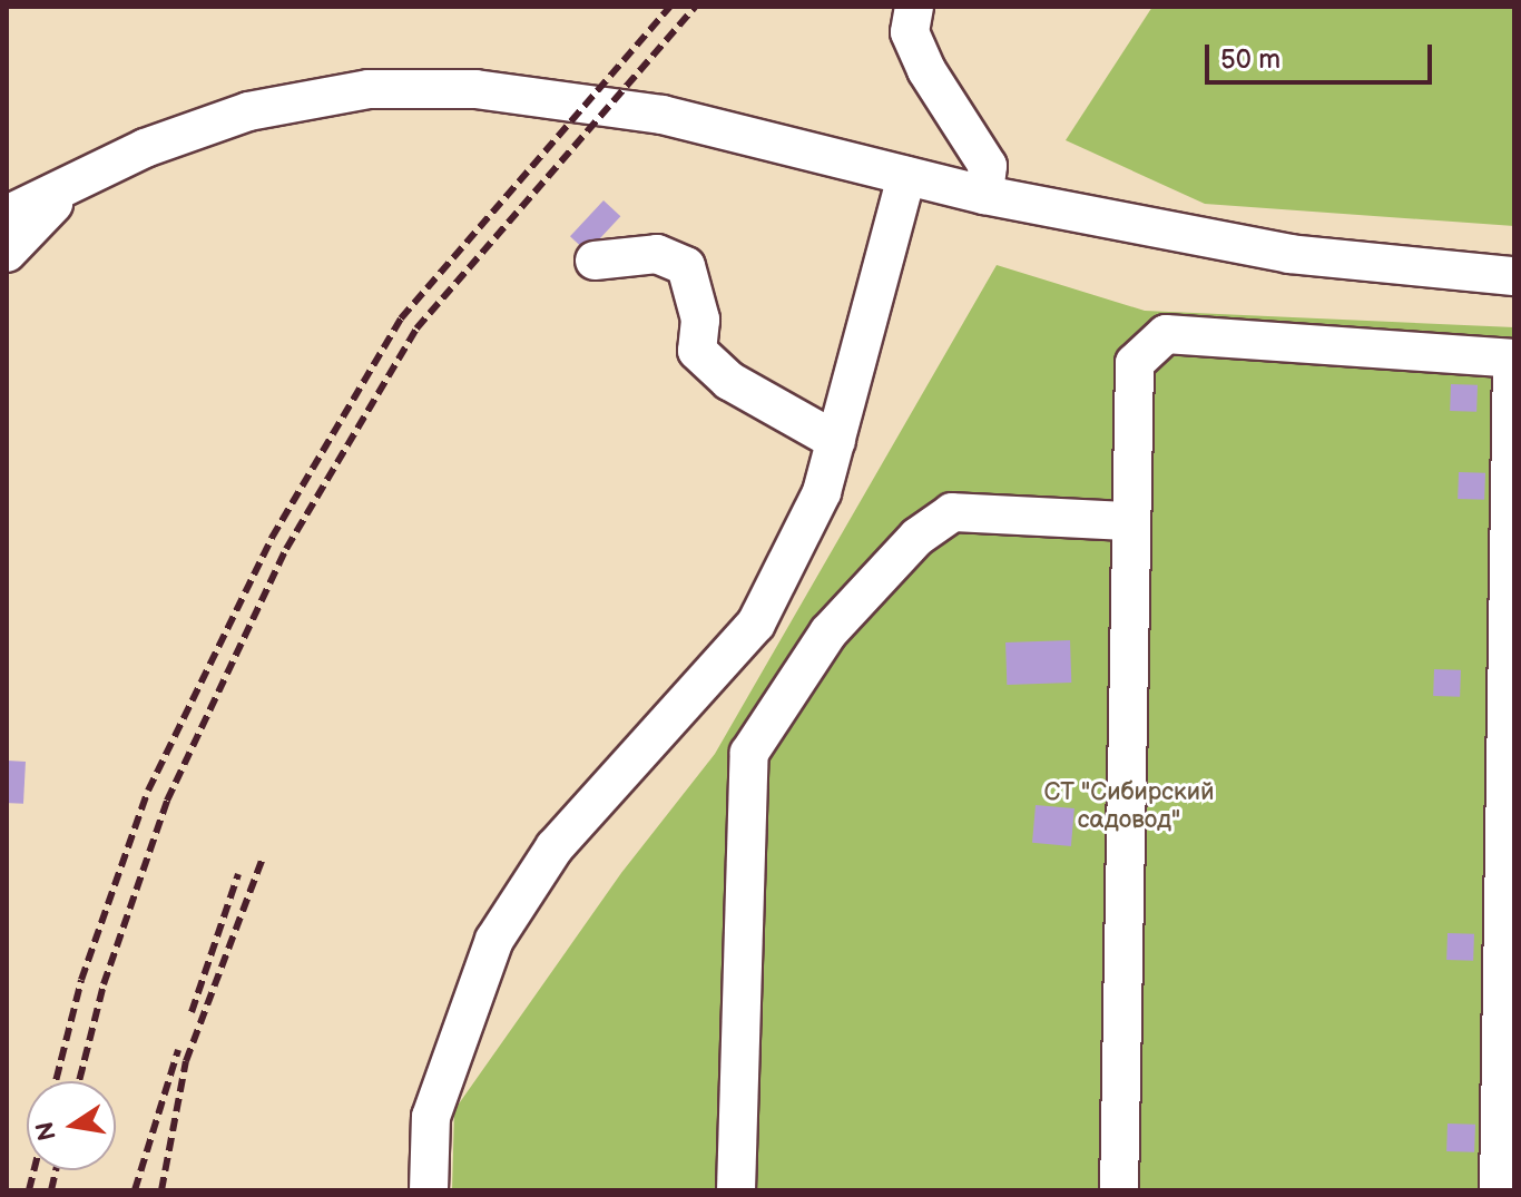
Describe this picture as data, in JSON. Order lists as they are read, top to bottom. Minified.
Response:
{"parks":["СТ \"Сибирский садовод\""],"scale_bar":"50 m","north":"left"}
